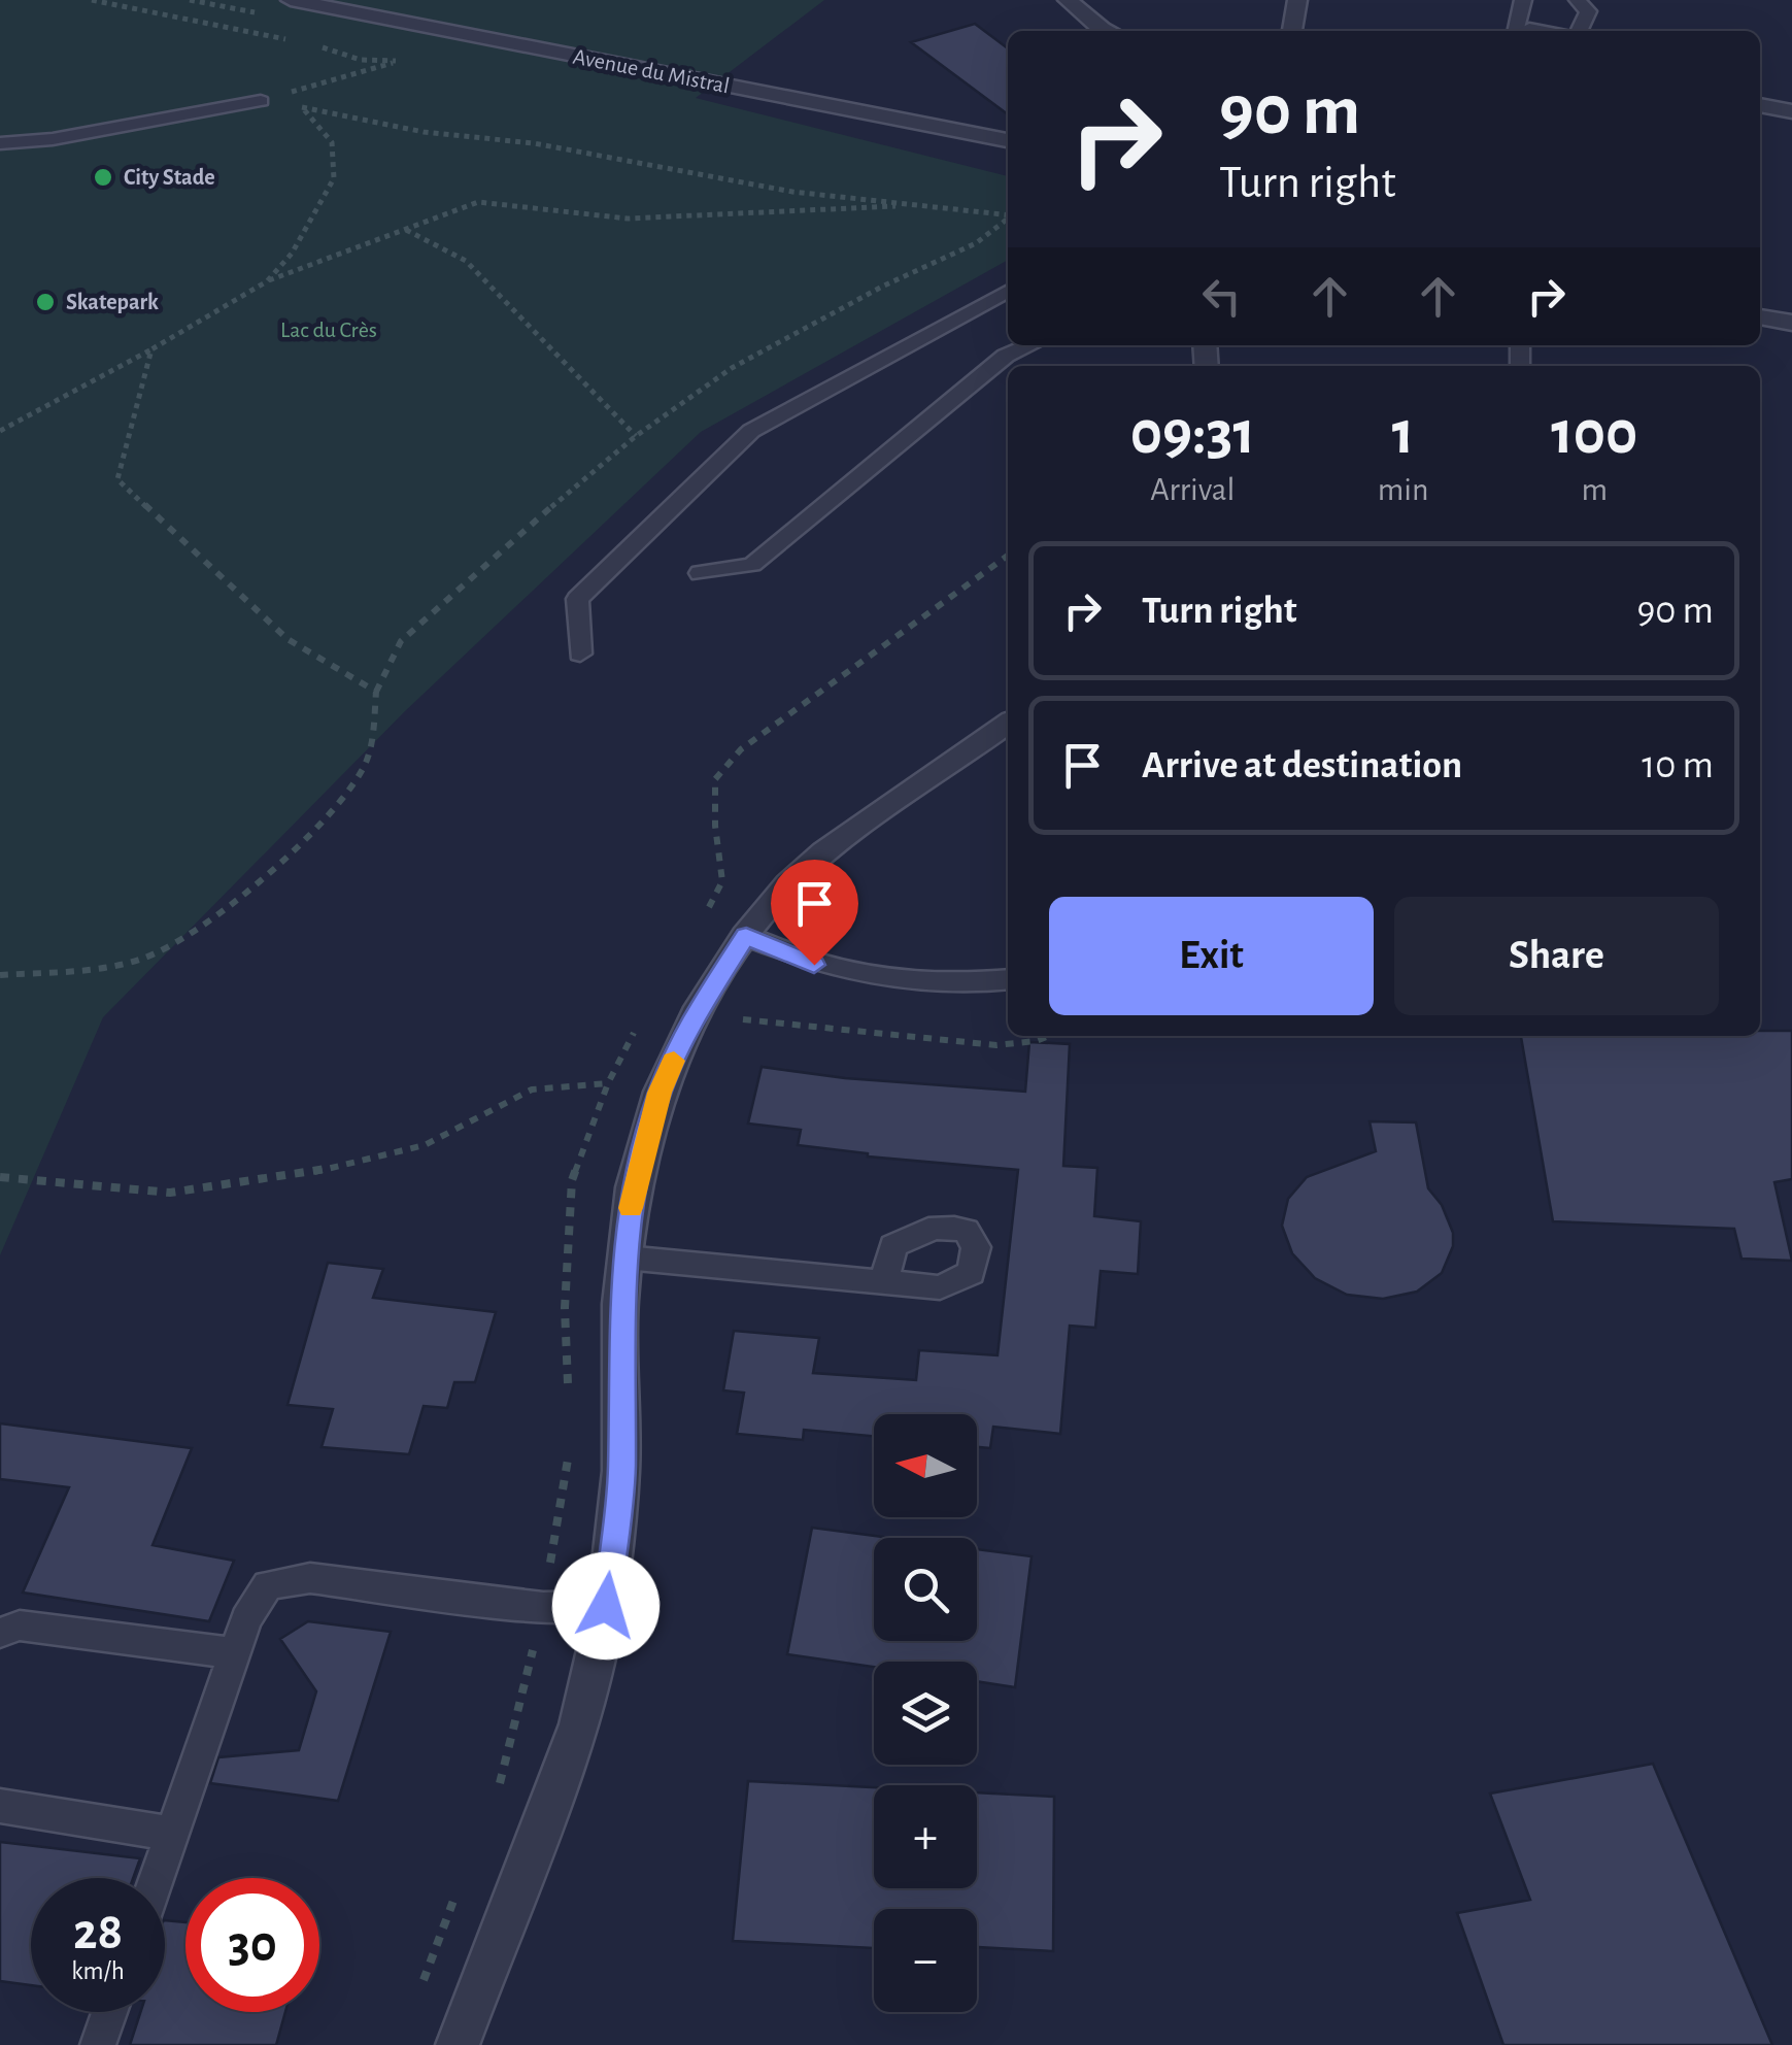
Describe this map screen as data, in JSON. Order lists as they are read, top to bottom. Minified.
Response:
{"streets":{"street":["Avenue du Mistral"]},"parks":["Lac du Crès"],"places":["City Stade","Skatepark"],"north":"left","page":{"turn":["90 m","Turn right"],"eta":["09:31","Arrival","1","min","100","m"],"list":[{"name":"Turn right","value":"90 m"},{"name":"Arrive at destination","value":"10 m"}],"buttons":["Exit","Share"],"map_buttons":["+","−"],"speed":"28 km/h","limit":"30"}}
